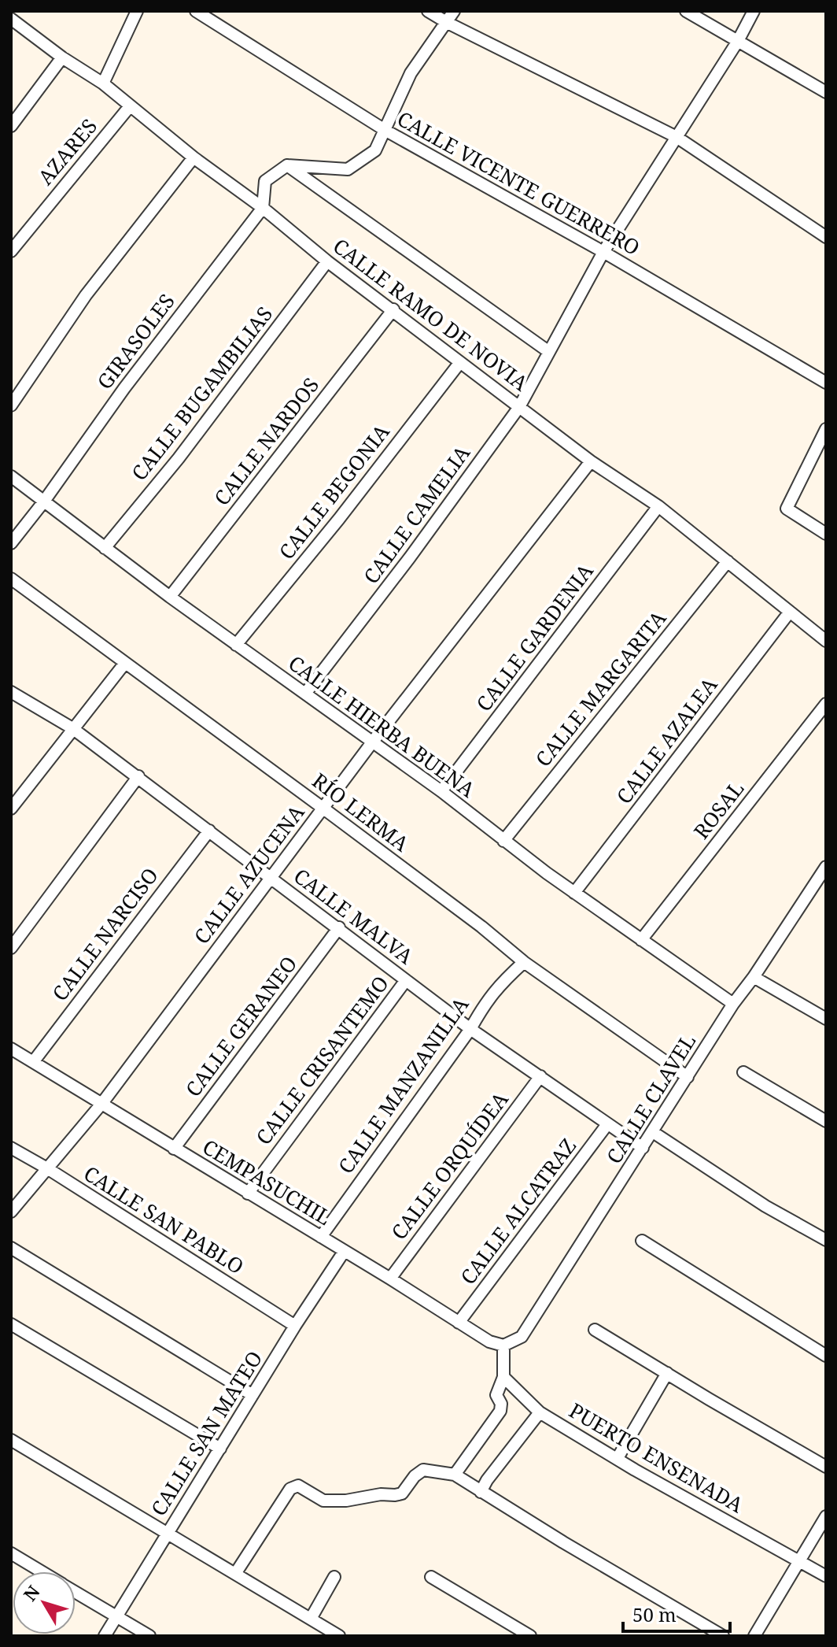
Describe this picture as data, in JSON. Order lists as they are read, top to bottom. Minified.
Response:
{"streets":{"street":["AZARES","CALLE VICENTE GUERRERO","CALLE RAMO DE NOVIA","GIRASOLES","CALLE BUGAMBILIAS","CALLE NARDOS","CALLE BEGONIA","CALLE CAMELIA","CALLE GARDENIA","CALLE MARGARITA","CALLE HIERBA BUENA","CALLE AZALEA","ROSAL","RÍO LERMA","CALLE AZUCENA","CALLE MALVA","CALLE NARCISO","CALLE GERANEO","CALLE CRISANTEMO","CALLE MANZANILLA","CALLE CLAVEL","CALLE ORQUÍDEA","CEMPASUCHIL","CALLE ALCATRAZ","CALLE SAN PABLO","CALLE SAN MATEO","PUERTO ENSENADA"]},"crossings":[["AZARES","CALLE RAMO DE NOVIA"],["CALLE VICENTE GUERRERO","CALLE CAMELIA"],["CALLE RAMO DE NOVIA","GIRASOLES"],["CALLE RAMO DE NOVIA","CALLE BUGAMBILIAS"],["CALLE RAMO DE NOVIA","CALLE NARDOS"],["CALLE RAMO DE NOVIA","CALLE BEGONIA"],["CALLE RAMO DE NOVIA","CALLE CAMELIA"],["CALLE RAMO DE NOVIA","CALLE GARDENIA"],["CALLE RAMO DE NOVIA","CALLE MARGARITA"],["CALLE RAMO DE NOVIA","CALLE AZALEA"],["CALLE RAMO DE NOVIA","CALLE AZUCENA"],["GIRASOLES","CALLE HIERBA BUENA"],["CALLE BUGAMBILIAS","CALLE HIERBA BUENA"],["CALLE NARDOS","CALLE HIERBA BUENA"],["CALLE BEGONIA","CALLE HIERBA BUENA"],["CALLE CAMELIA","CALLE HIERBA BUENA"],["CALLE GARDENIA","CALLE HIERBA BUENA"],["CALLE MARGARITA","CALLE HIERBA BUENA"],["CALLE HIERBA BUENA","CALLE AZALEA"],["CALLE HIERBA BUENA","ROSAL"],["CALLE HIERBA BUENA","CALLE AZUCENA"],["CALLE HIERBA BUENA","CALLE CLAVEL"],["RÍO LERMA","CALLE AZUCENA"],["RÍO LERMA","CALLE MANZANILLA"],["RÍO LERMA","CALLE CLAVEL"],["CALLE AZUCENA","CALLE MALVA"],["CALLE AZUCENA","CEMPASUCHIL"],["CALLE AZUCENA","CALLE SAN PABLO"],["CALLE MALVA","CALLE NARCISO"],["CALLE MALVA","CALLE GERANEO"],["CALLE MALVA","CALLE CRISANTEMO"],["CALLE MALVA","CALLE MANZANILLA"],["CALLE MALVA","CALLE CLAVEL"],["CALLE MALVA","CALLE ORQUÍDEA"],["CALLE MALVA","CALLE ALCATRAZ"],["CALLE NARCISO","CEMPASUCHIL"],["CALLE GERANEO","CEMPASUCHIL"],["CALLE CRISANTEMO","CEMPASUCHIL"],["CALLE MANZANILLA","CEMPASUCHIL"],["CALLE CLAVEL","CEMPASUCHIL"],["CALLE ORQUÍDEA","CEMPASUCHIL"],["CEMPASUCHIL","CALLE ALCATRAZ"],["CEMPASUCHIL","CALLE SAN MATEO"],["CALLE SAN PABLO","CALLE SAN MATEO"]],"scale_bar":"50 m","north":"top left"}
